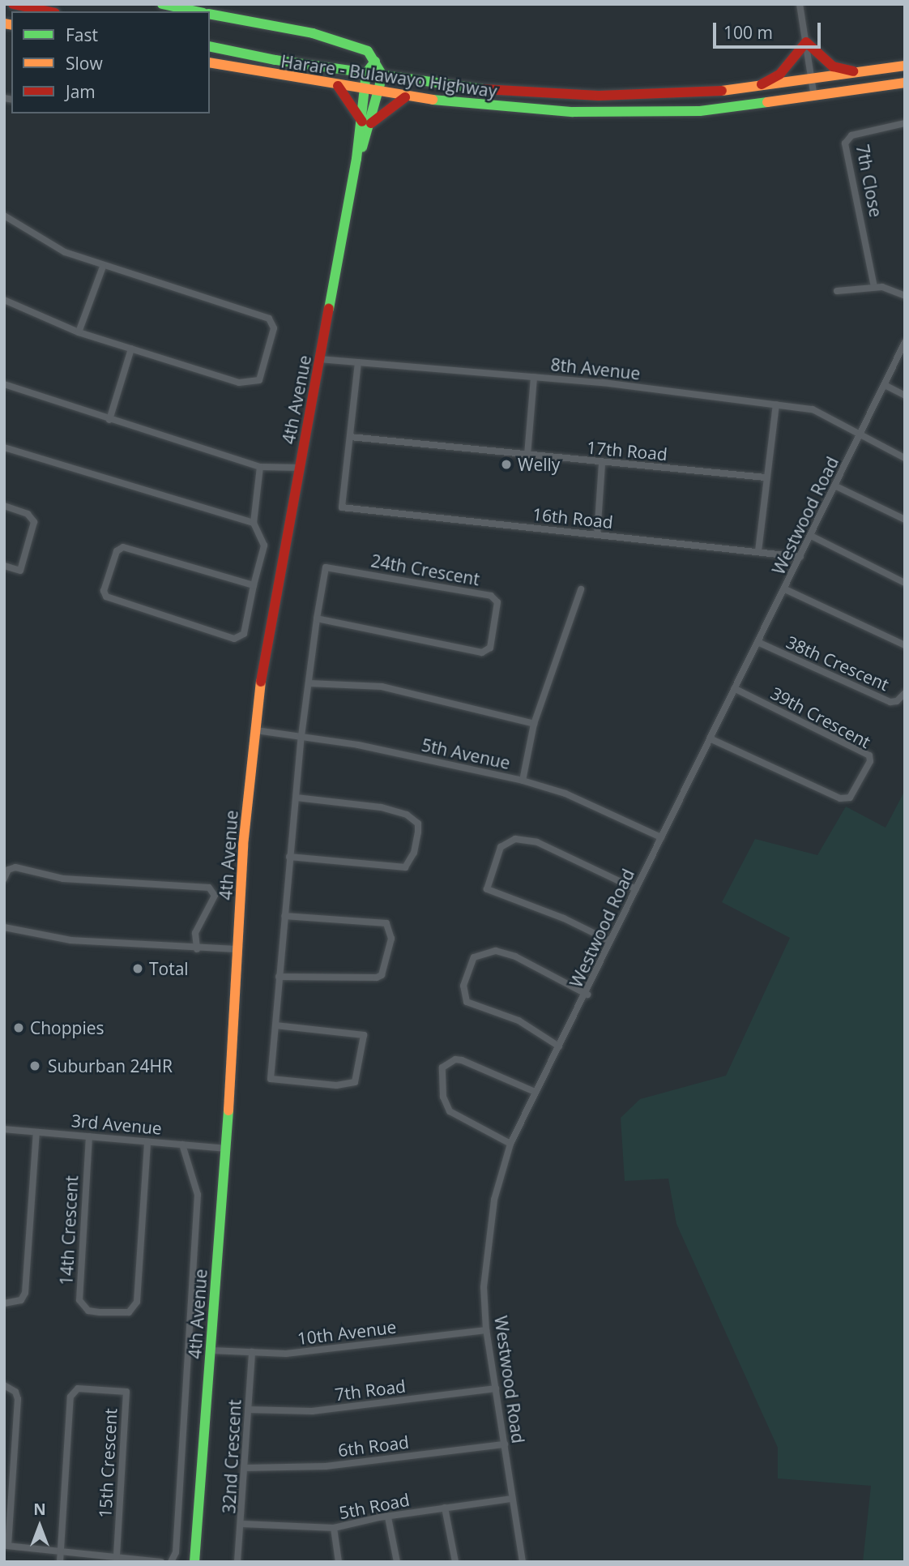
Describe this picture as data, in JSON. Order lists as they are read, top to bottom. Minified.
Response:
{"streets":{"main road":["Harare - Bulawayo Highway","4th Avenue"],"street":["7th Close","8th Avenue","17th Road","Westwood Road","16th Road","24th Crescent","38th Crescent","39th Crescent","5th Avenue","3rd Avenue","14th Crescent","10th Avenue","7th Road","6th Road","32nd Crescent","15th Crescent","5th Road"]},"crossings":[["Harare - Bulawayo Highway","4th Avenue"],["8th Avenue","4th Avenue"],["8th Avenue","Westwood Road"],["4th Avenue","5th Avenue"],["4th Avenue","3rd Avenue"],["4th Avenue","10th Avenue"],["17th Road","16th Road"],["Westwood Road","16th Road"],["Westwood Road","38th Crescent"],["Westwood Road","39th Crescent"],["Westwood Road","5th Avenue"],["Westwood Road","10th Avenue"],["Westwood Road","7th Road"],["Westwood Road","6th Road"],["Westwood Road","5th Road"],["3rd Avenue","14th Crescent"],["10th Avenue","32nd Crescent"],["7th Road","32nd Crescent"],["6th Road","32nd Crescent"],["32nd Crescent","5th Road"]],"places":["Welly","Total","Choppies","Suburban 24HR"],"legend":["Fast","Slow","Jam"],"scale_bar":"100 m","north":"top"}
